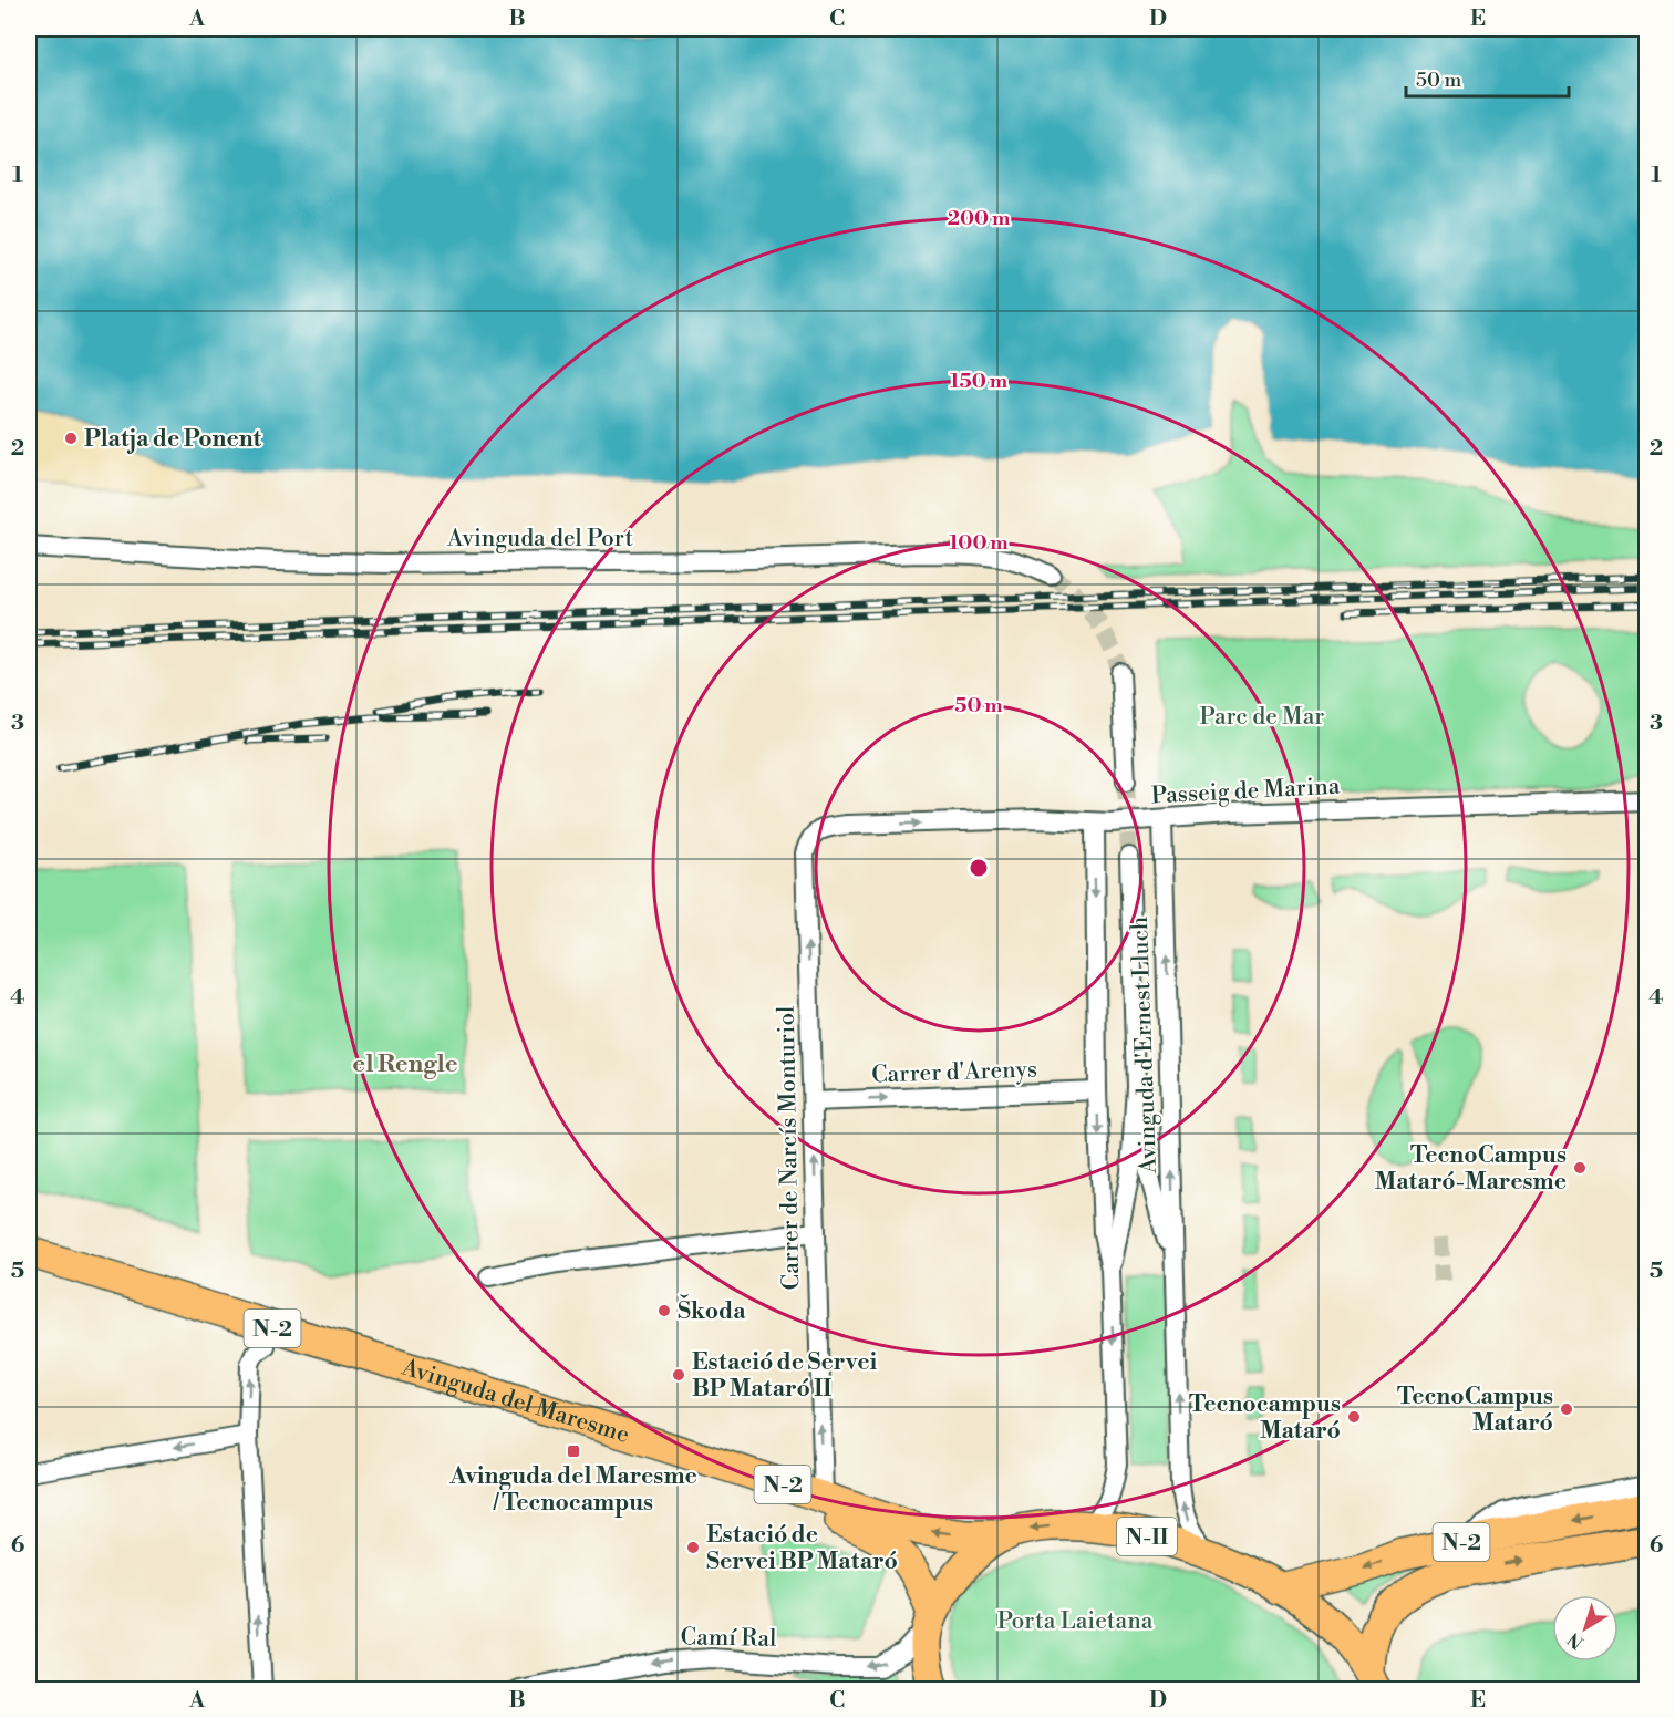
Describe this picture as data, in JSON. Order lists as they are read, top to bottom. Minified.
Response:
{"streets":{"main road":["N-2","Avinguda del Maresme","N-II"],"street":["Avinguda del Port","Passeig de Marina","Avinguda d'Ernest Lluch","Carrer d'Arenys","Carrer de Narcís Monturiol","Camí Ral"]},"crossings":[["Passeig de Marina","Avinguda d'Ernest Lluch"],["Passeig de Marina","Carrer de Narcís Monturiol"],["Avinguda d'Ernest Lluch","Carrer d'Arenys"],["Avinguda d'Ernest Lluch","N-II"],["Carrer d'Arenys","Carrer de Narcís Monturiol"],["Carrer de Narcís Monturiol","Avinguda del Maresme"],["N-2","N-II"],["Avinguda del Maresme","N-II"],["Avinguda del Maresme","Camí Ral"],["N-II","Camí Ral"]],"one_way":["Carrer d'Arenys","Carrer de Narcís Monturiol","Camí Ral"],"districts":["el Rengle"],"parks":["Parc de Mar","Porta Laietana"],"places":{"other":["Platja de Ponent","TecnoCampus Mataró-Maresme","Škoda","Estació de Servei BP Mataró II","TecnoCampus Mataró","Tecnocampus Mataró","Estació de Servei BP Mataró"],"transit":["Avinguda del Maresme / Tecnocampus"]},"scale_bar":"50 m","north":"bottom left","grid":{"columns":["A","B","C","D","E"],"rows":["1","2","3","4","5","6"]},"rings":["200 m","150 m","100 m","50 m"]}
